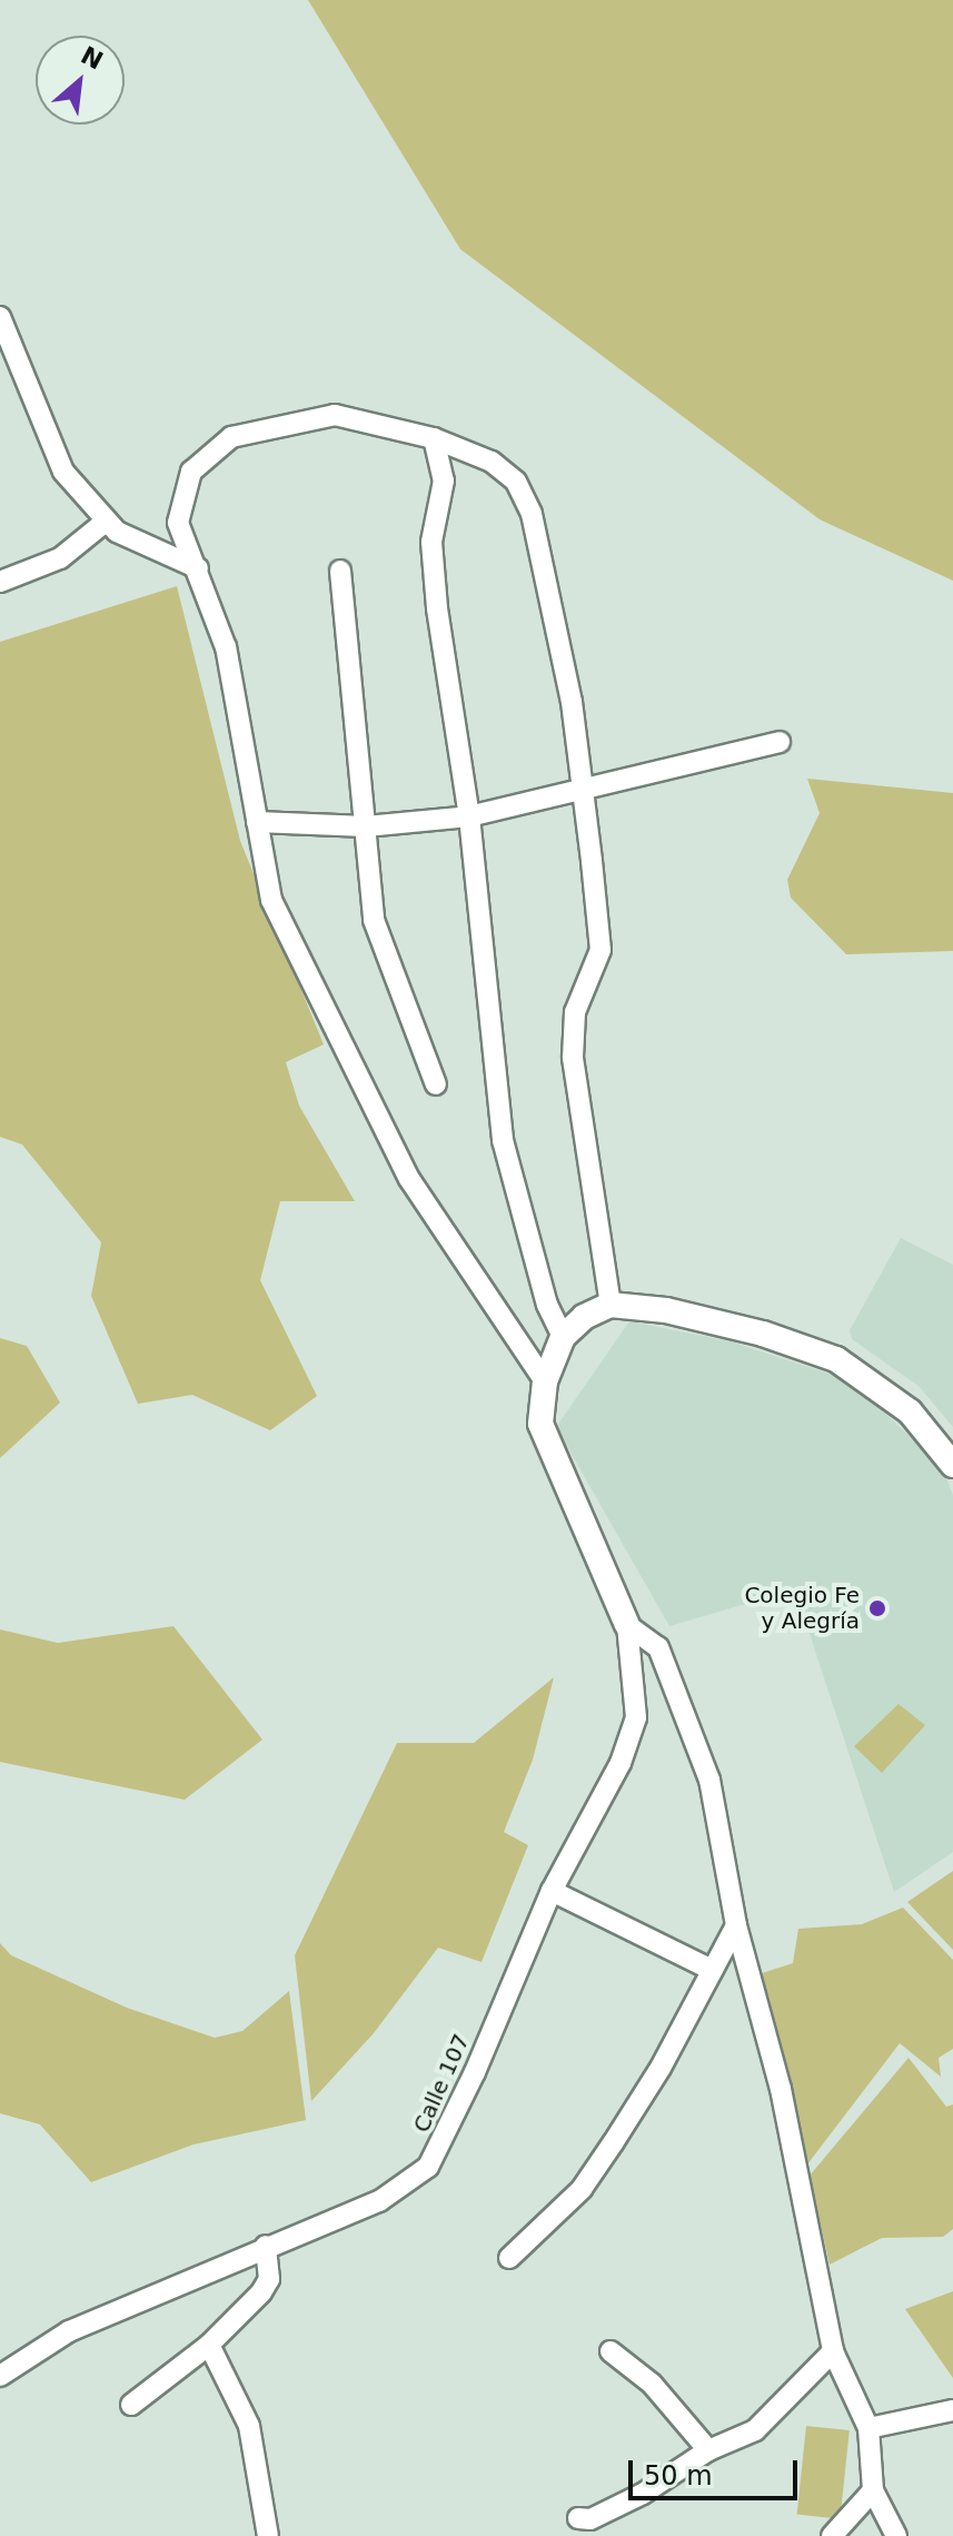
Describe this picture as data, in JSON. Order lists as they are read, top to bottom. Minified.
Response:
{"streets":{"street":["Calle 107"]},"places":["Colegio Fe y Alegría"],"scale_bar":"50 m","north":"top right"}
